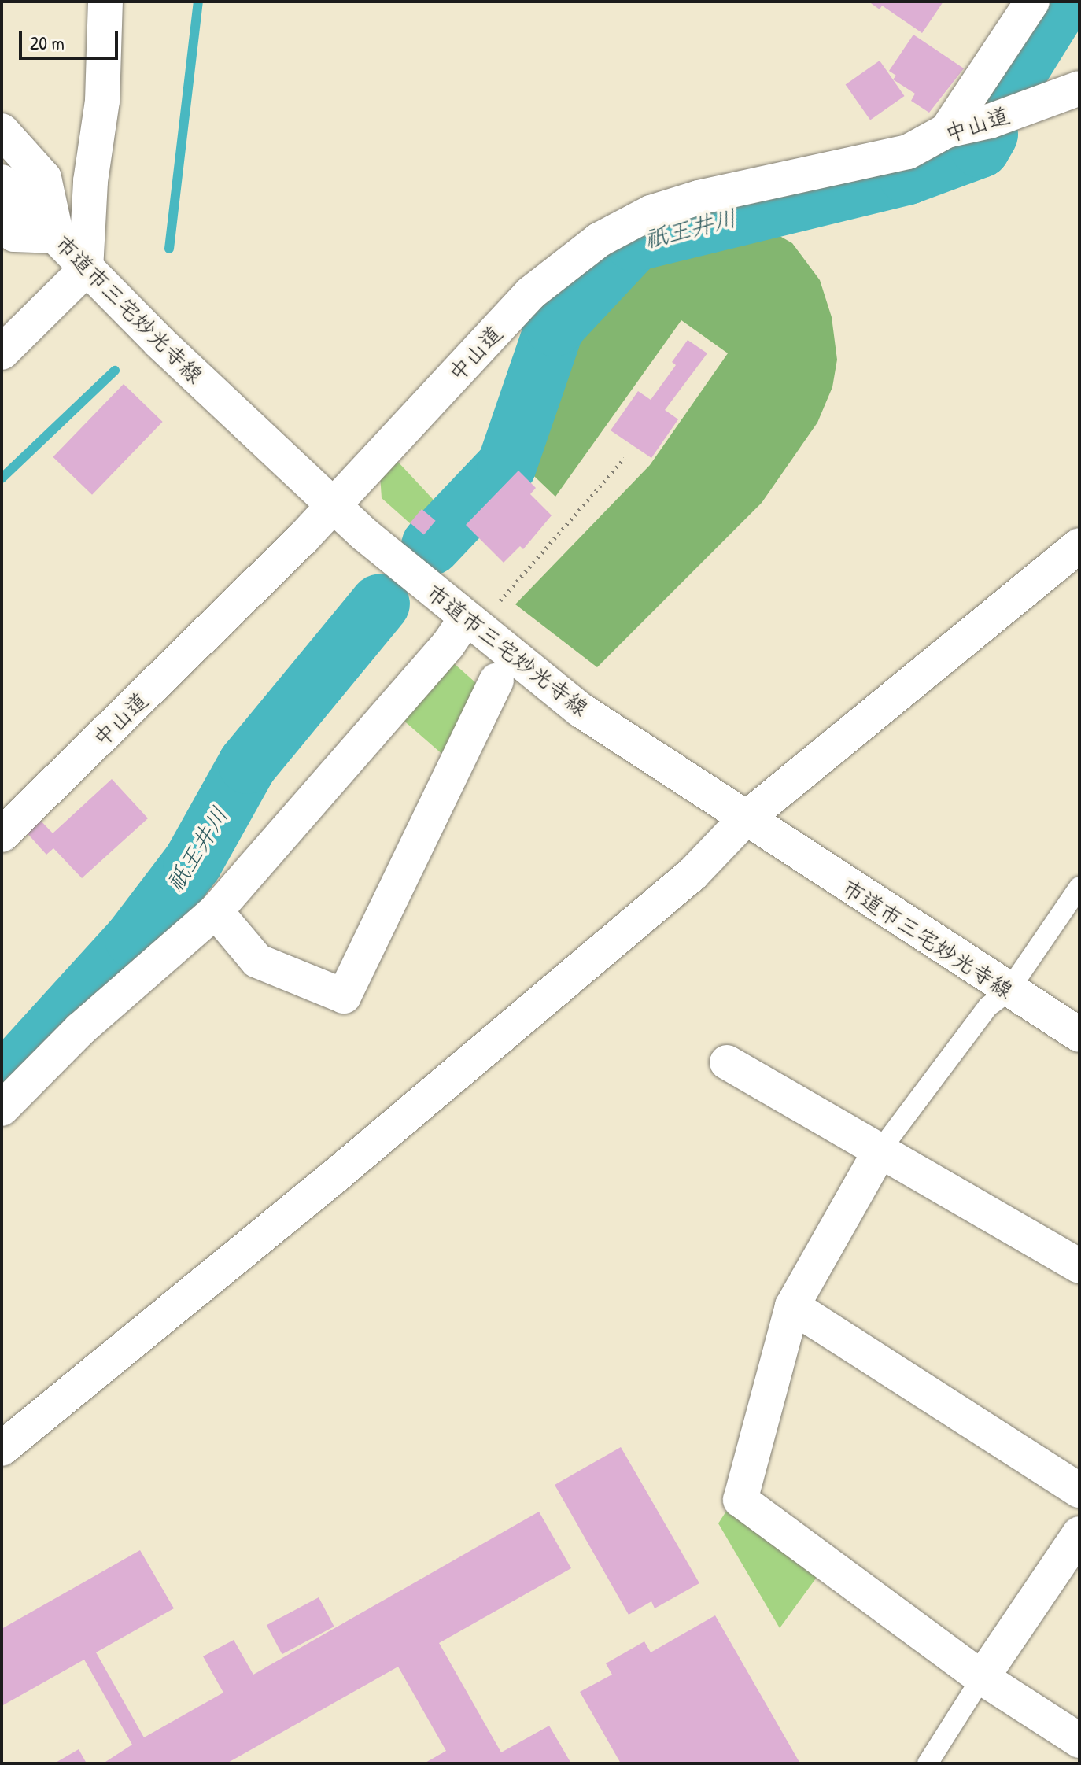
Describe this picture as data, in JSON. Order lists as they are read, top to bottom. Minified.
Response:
{"streets":{"street":["中山道","市道市三宅妙光寺線"]},"crossings":[["中山道","市道市三宅妙光寺線"]],"water":["祇王井川"],"scale_bar":"20 m"}
